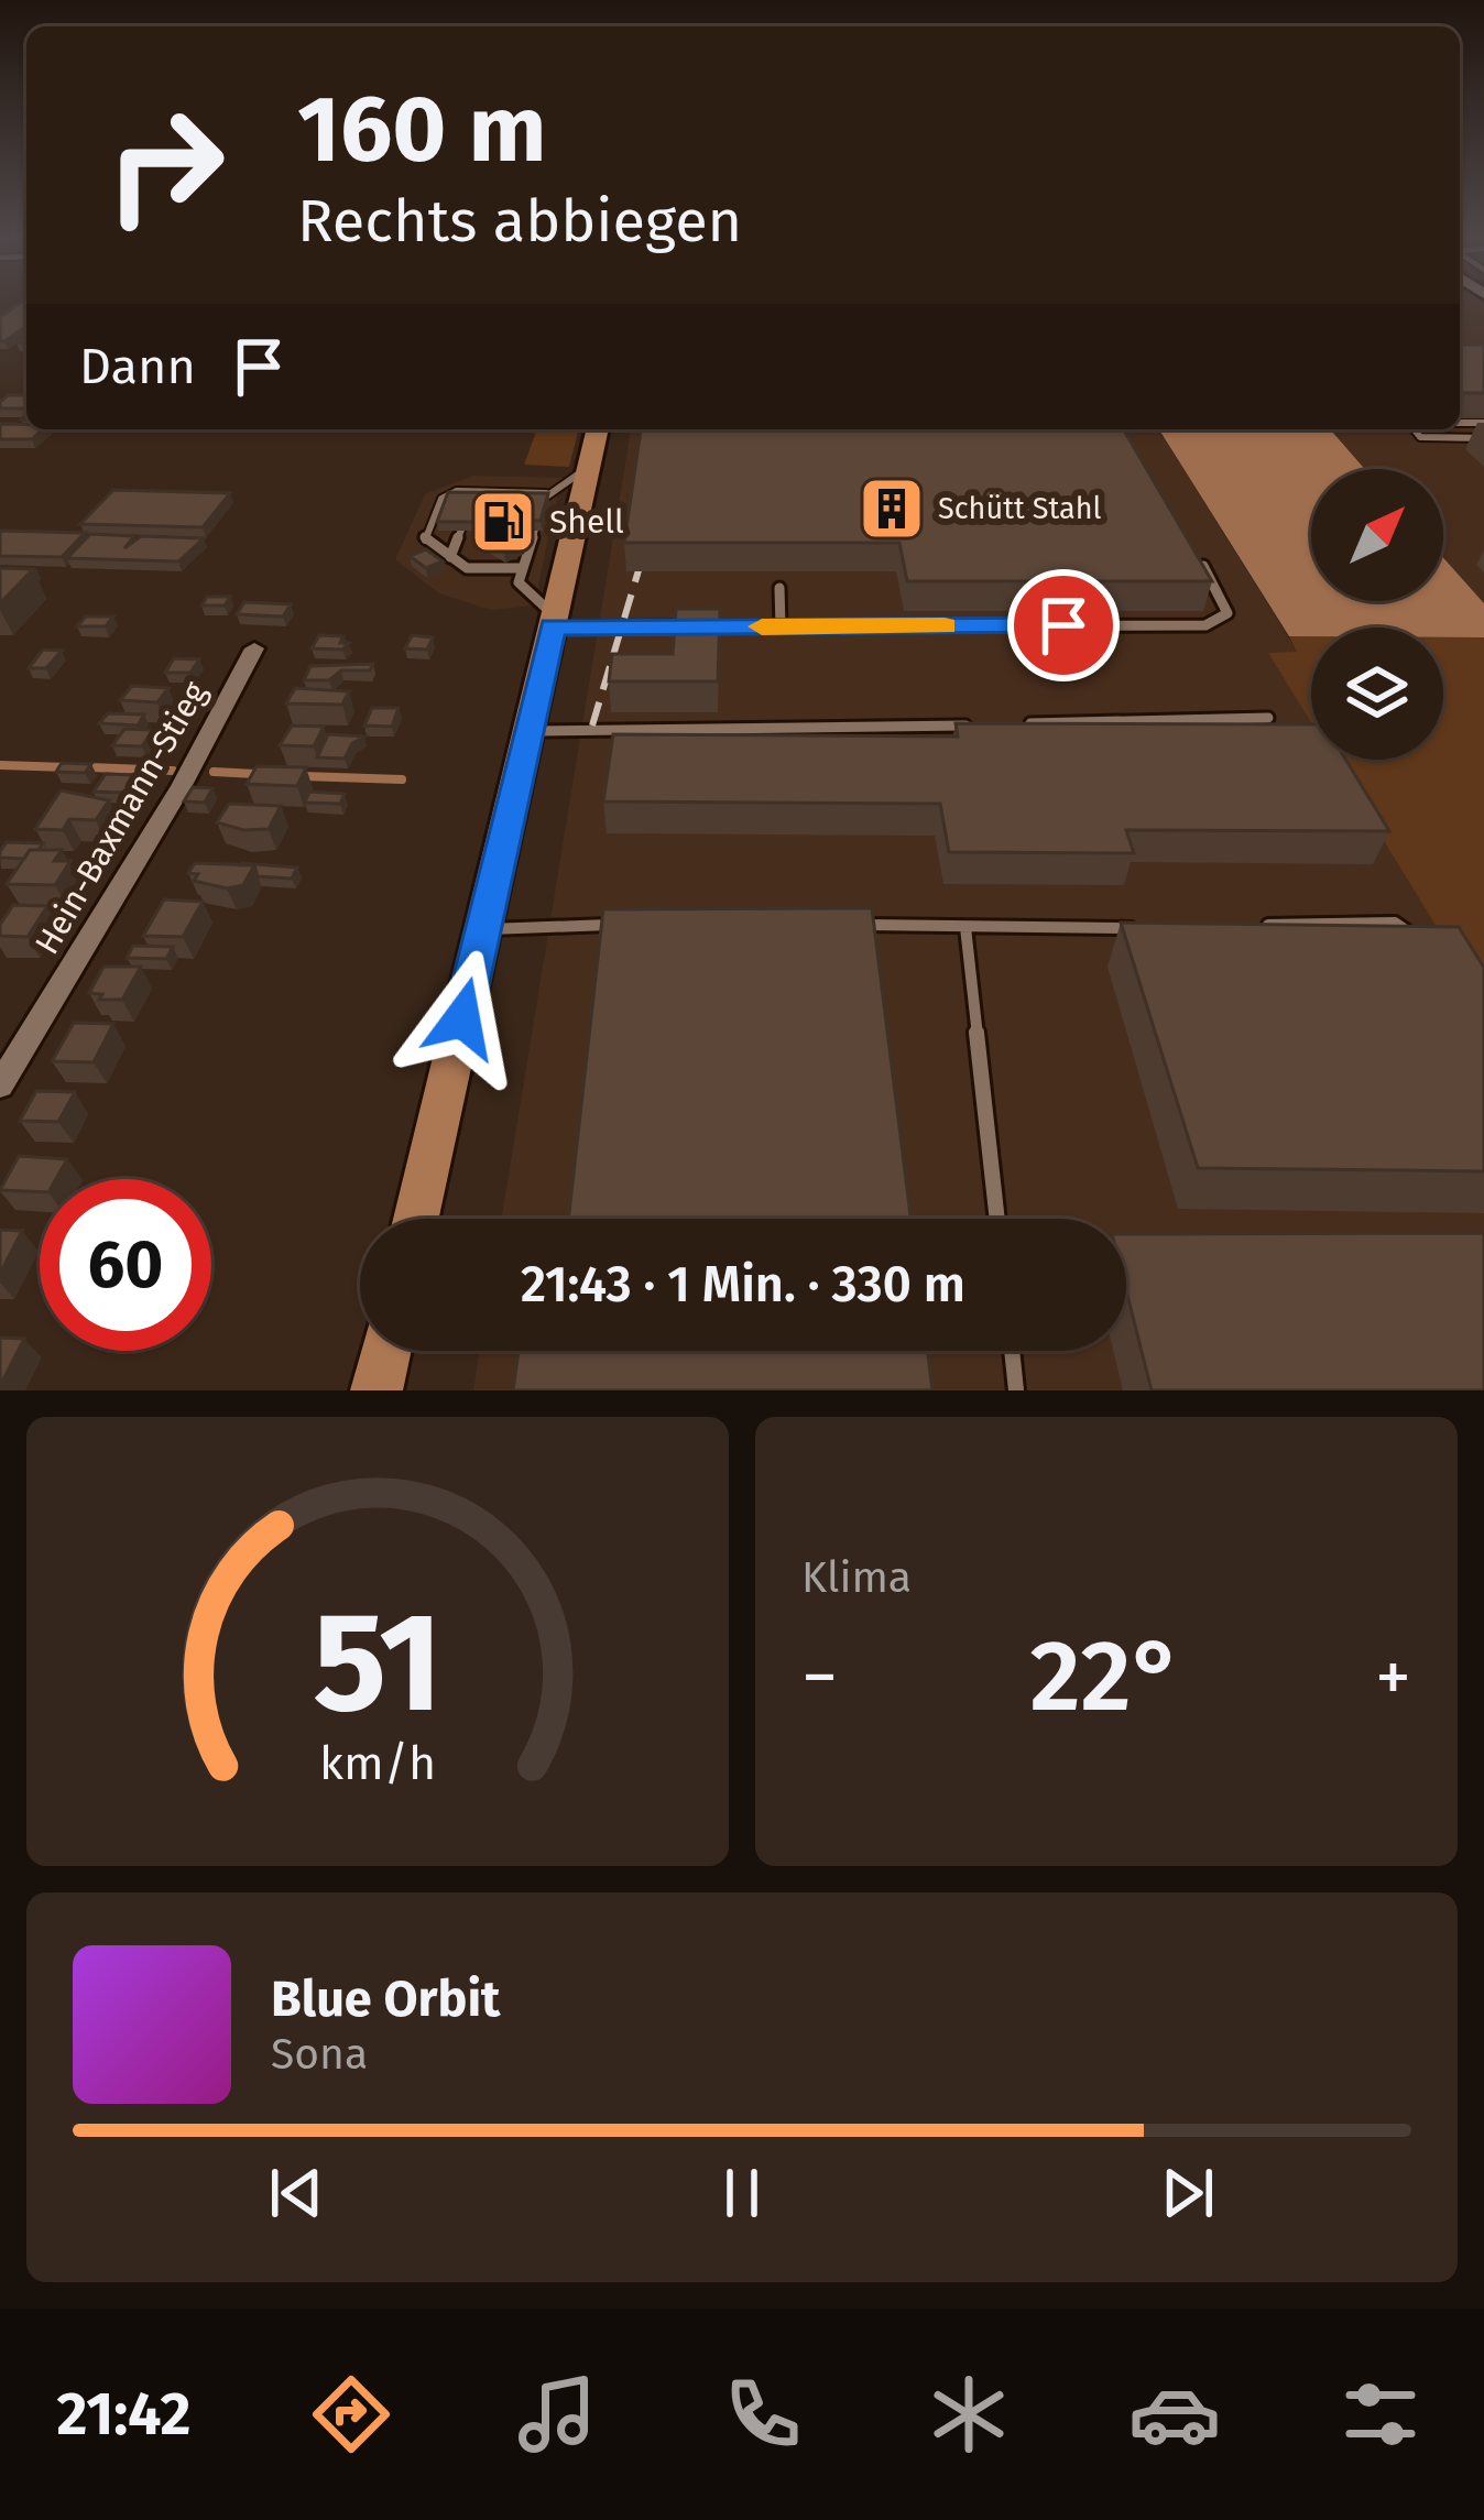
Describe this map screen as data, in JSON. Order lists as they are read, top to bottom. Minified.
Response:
{"streets":{"street":["Hein-Baxmann-Stieg"]},"places":{"building":["Schütt Stahl"],"fuel station":["Shell"]},"north":"top right","page":{"turn":["160 m","Rechts abbiegen"],"then":"Dann","limit":"60","trip":"21:43 · 1 Min. · 330 m","tile":"Klima","heat":["−","22°","+"],"song":["Blue Orbit","Sona"],"tabs":"21:42","gauge":["51","km/h"]}}
